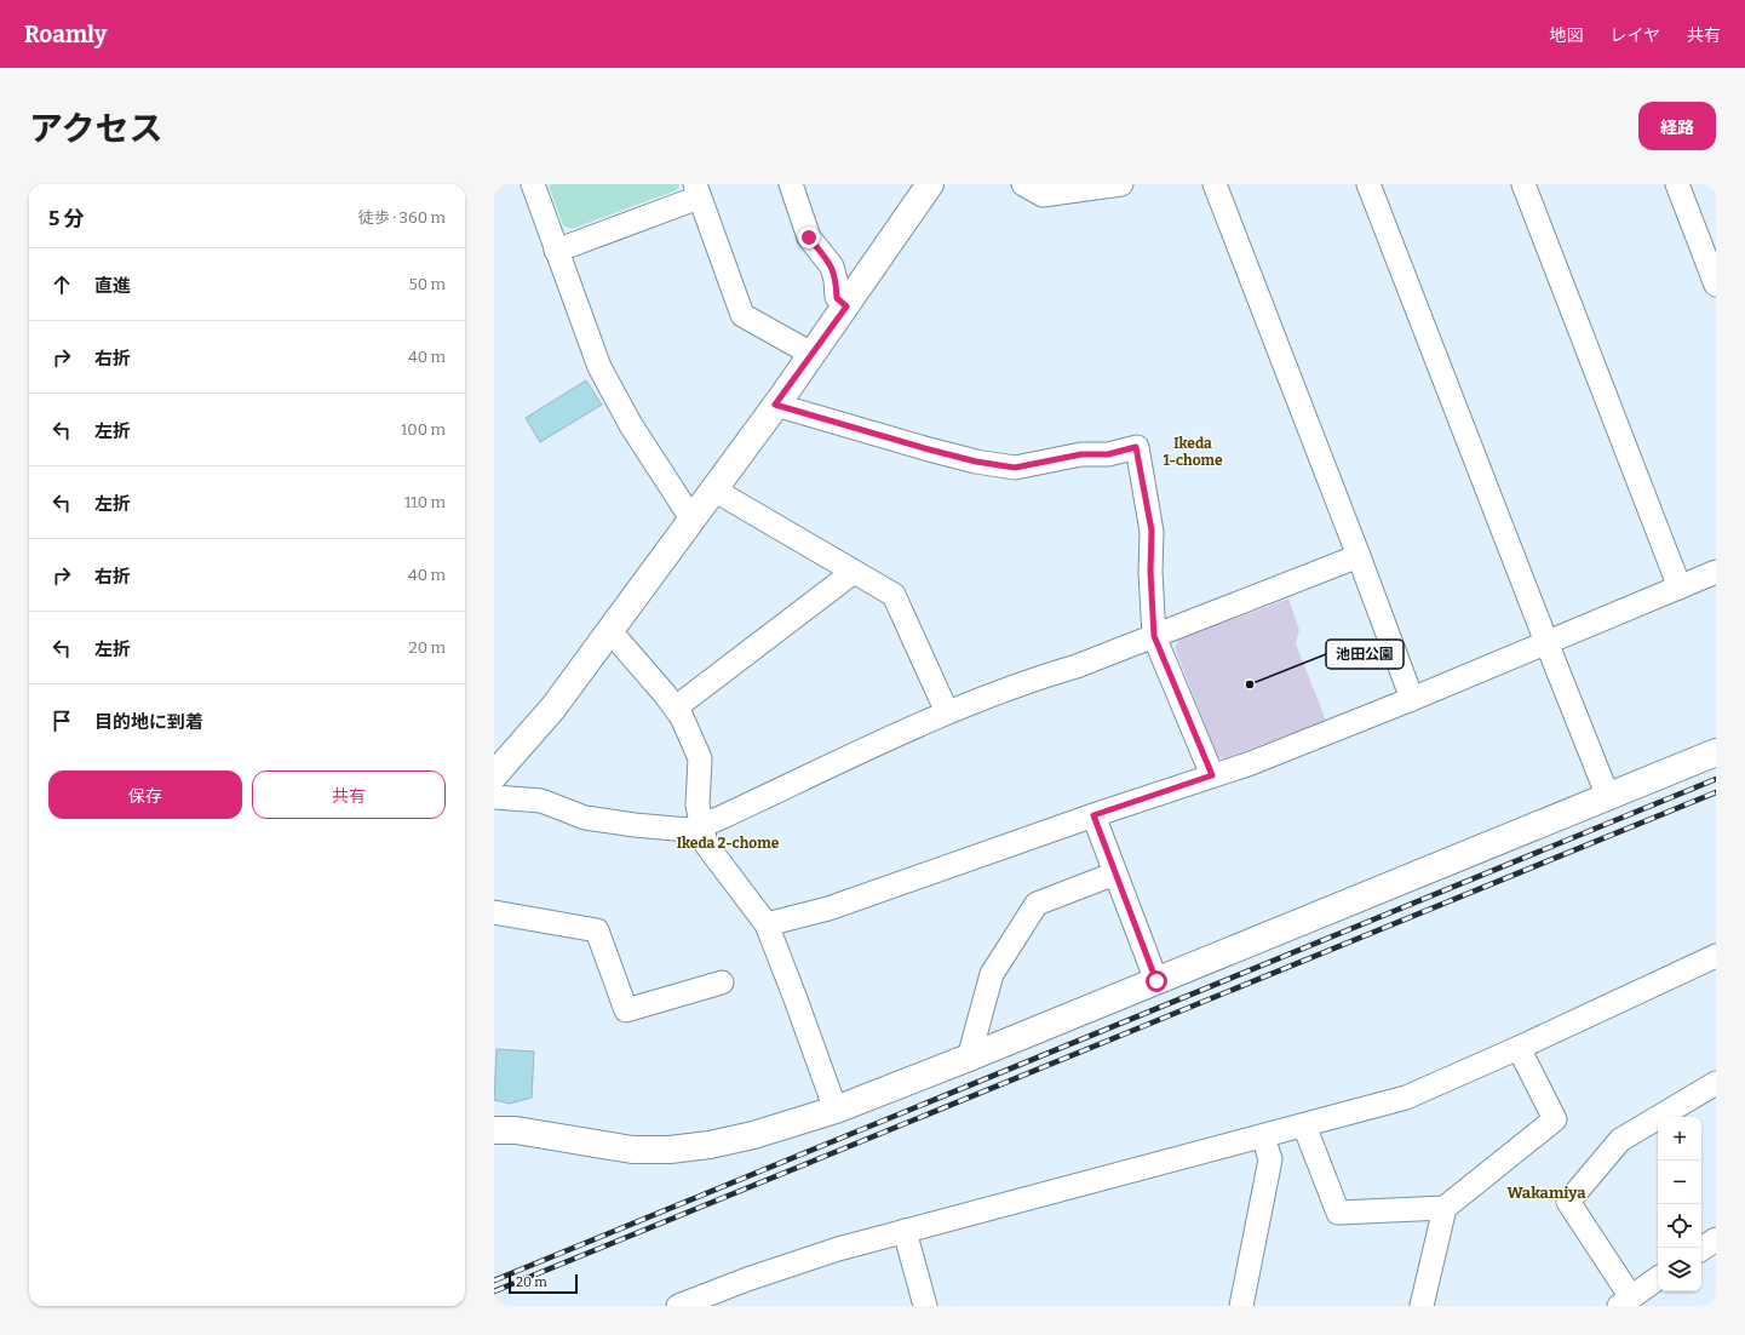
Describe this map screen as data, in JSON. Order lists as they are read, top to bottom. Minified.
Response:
{"districts":["Ikeda 1-chome","Ikeda 2-chome","Wakamiya"],"places":["池田公園"],"scale_bar":"20 m","page":{"header":"Roamly","nav":["地図","レイヤ","共有"],"title":"アクセス","buttons":["経路",["保存","共有"]],"heading":["5 分","徒歩 · 360 m"],"list":[["直進","50 m"],["右折","40 m"],["左折","100 m"],["左折","110 m"],["右折","40 m"],["左折","20 m"],"目的地に到着"],"map_buttons":["+","−"],"scale":"20 m"}}
